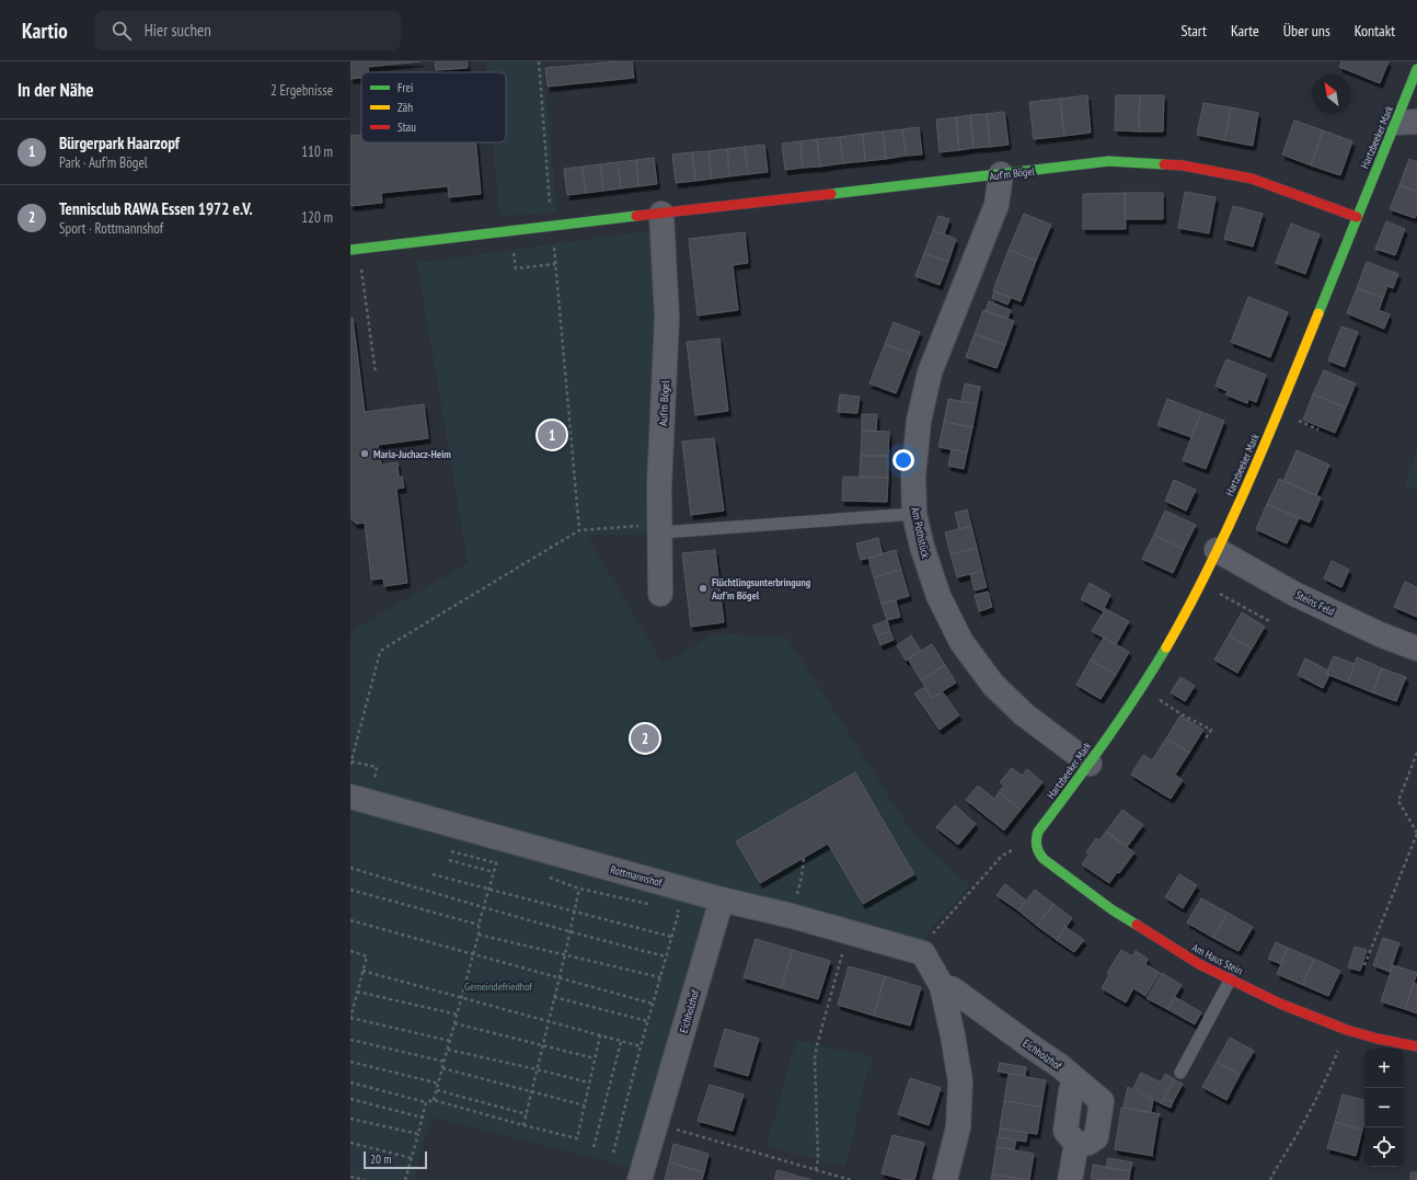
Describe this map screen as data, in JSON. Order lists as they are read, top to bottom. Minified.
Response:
{"streets":{"street":["Hartzbeeker Mark","Auf'm Bögel","Am Pothstück","Steins Feld","Rottmannshof","Am Haus Stein","Eichholzhof"]},"crossings":[["Hartzbeeker Mark","Auf'm Bögel"],["Hartzbeeker Mark","Am Pothstück"],["Hartzbeeker Mark","Steins Feld"],["Hartzbeeker Mark","Am Haus Stein"],["Auf'm Bögel","Am Pothstück"],["Rottmannshof","Eichholzhof"]],"parks":["Gemeindefriedhof"],"places":["Maria-Juchacz-Heim","Flüchtlingsunterbringung Auf'm Bögel"],"legend":["Frei","Zäh","Stau"],"scale_bar":"20 m","north":"top left","page":{"header":"Kartio","search":"Hier suchen","nav":["Start","Karte","Über uns","Kontakt"],"heading":["In der Nähe","2 Ergebnisse"],"list":[{"mark":"1","name":"Bürgerpark Haarzopf","note":"Park · Auf'm Bögel","value":"110 m"},{"mark":"2","name":"Tennisclub RAWA Essen 1972 e.V.","note":"Sport · Rottmannshof","value":"120 m"}],"pins":["1","2"],"map_buttons":["+","−"],"scale":"20 m"}}
